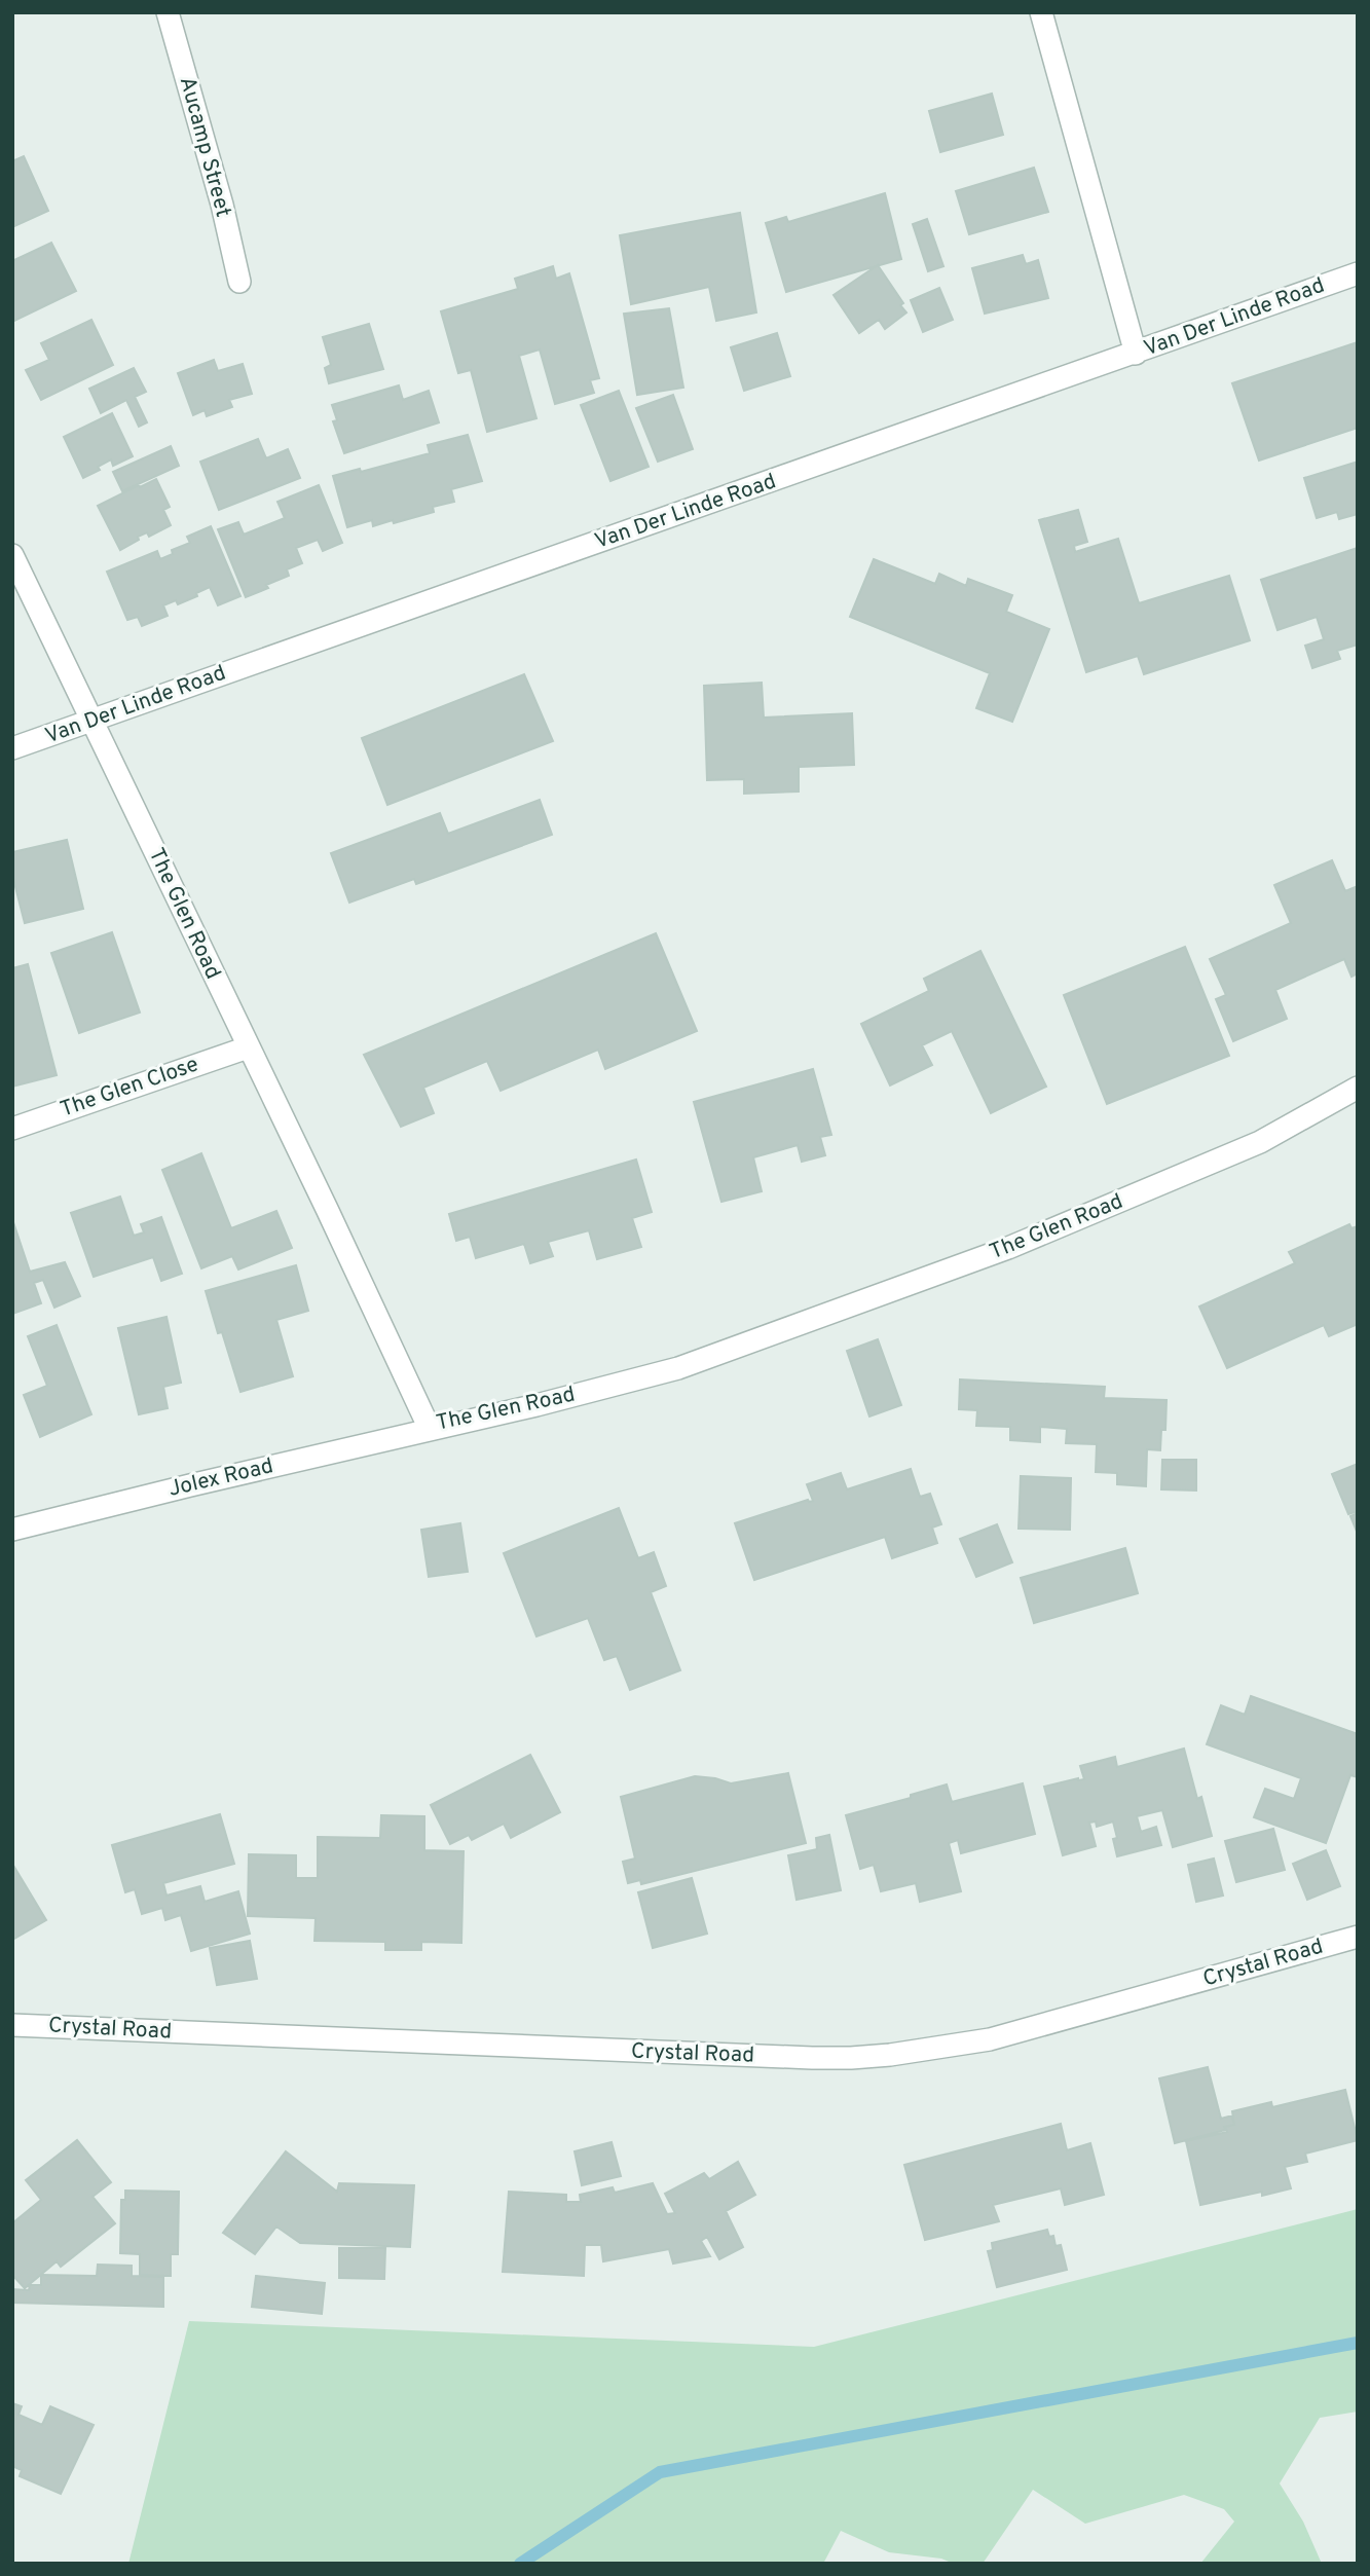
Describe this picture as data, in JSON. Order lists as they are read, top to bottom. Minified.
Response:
{"streets":{"street":["Aucamp Street","Van Der Linde Road","The Glen Road","The Glen Close","Jolex Road","Crystal Road"]},"crossings":[["Van Der Linde Road","The Glen Road"],["The Glen Road","The Glen Close"],["The Glen Road","Jolex Road"]]}
